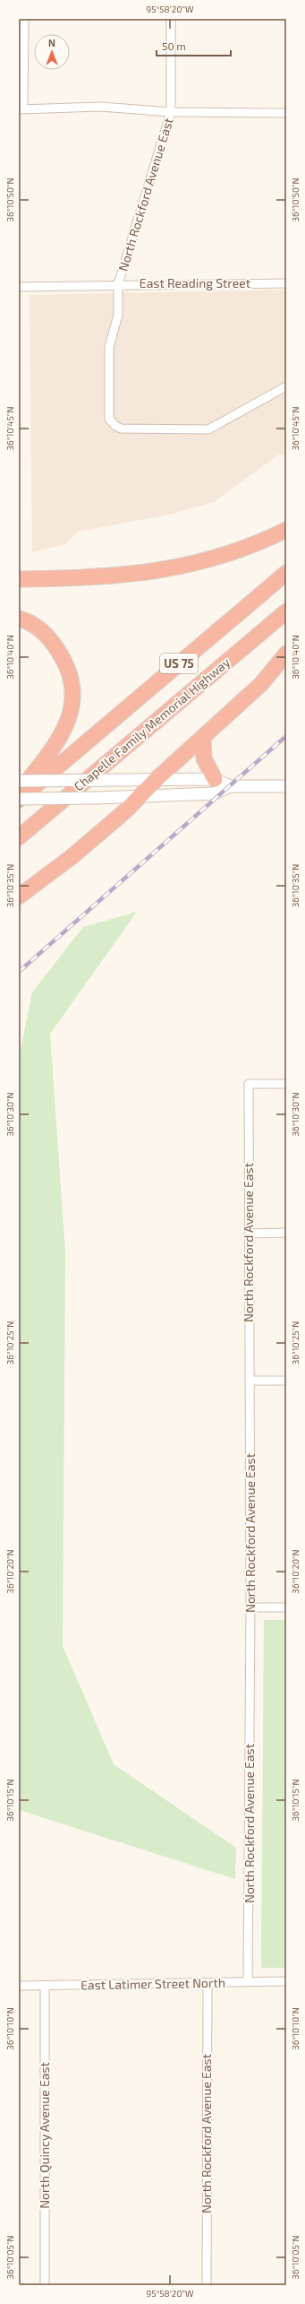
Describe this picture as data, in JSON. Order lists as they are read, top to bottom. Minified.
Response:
{"streets":{"highway":["US 75","Chapelle Family Memorial Highway"],"street":["North Rockford Avenue East","East Reading Street","East Latimer Street North","North Quincy Avenue East"]},"crossings":[["North Rockford Avenue East","East Reading Street"],["North Rockford Avenue East","East Latimer Street North"],["East Latimer Street North","North Quincy Avenue East"]],"scale_bar":"50 m","north":"top","coordinates":["95°58'20\"W","36°10'50\"N","36°10'45\"N","36°10'40\"N","36°10'35\"N","36°10'30\"N","36°10'25\"N","36°10'20\"N","36°10'15\"N","36°10'10\"N","36°10'05\"N"]}
